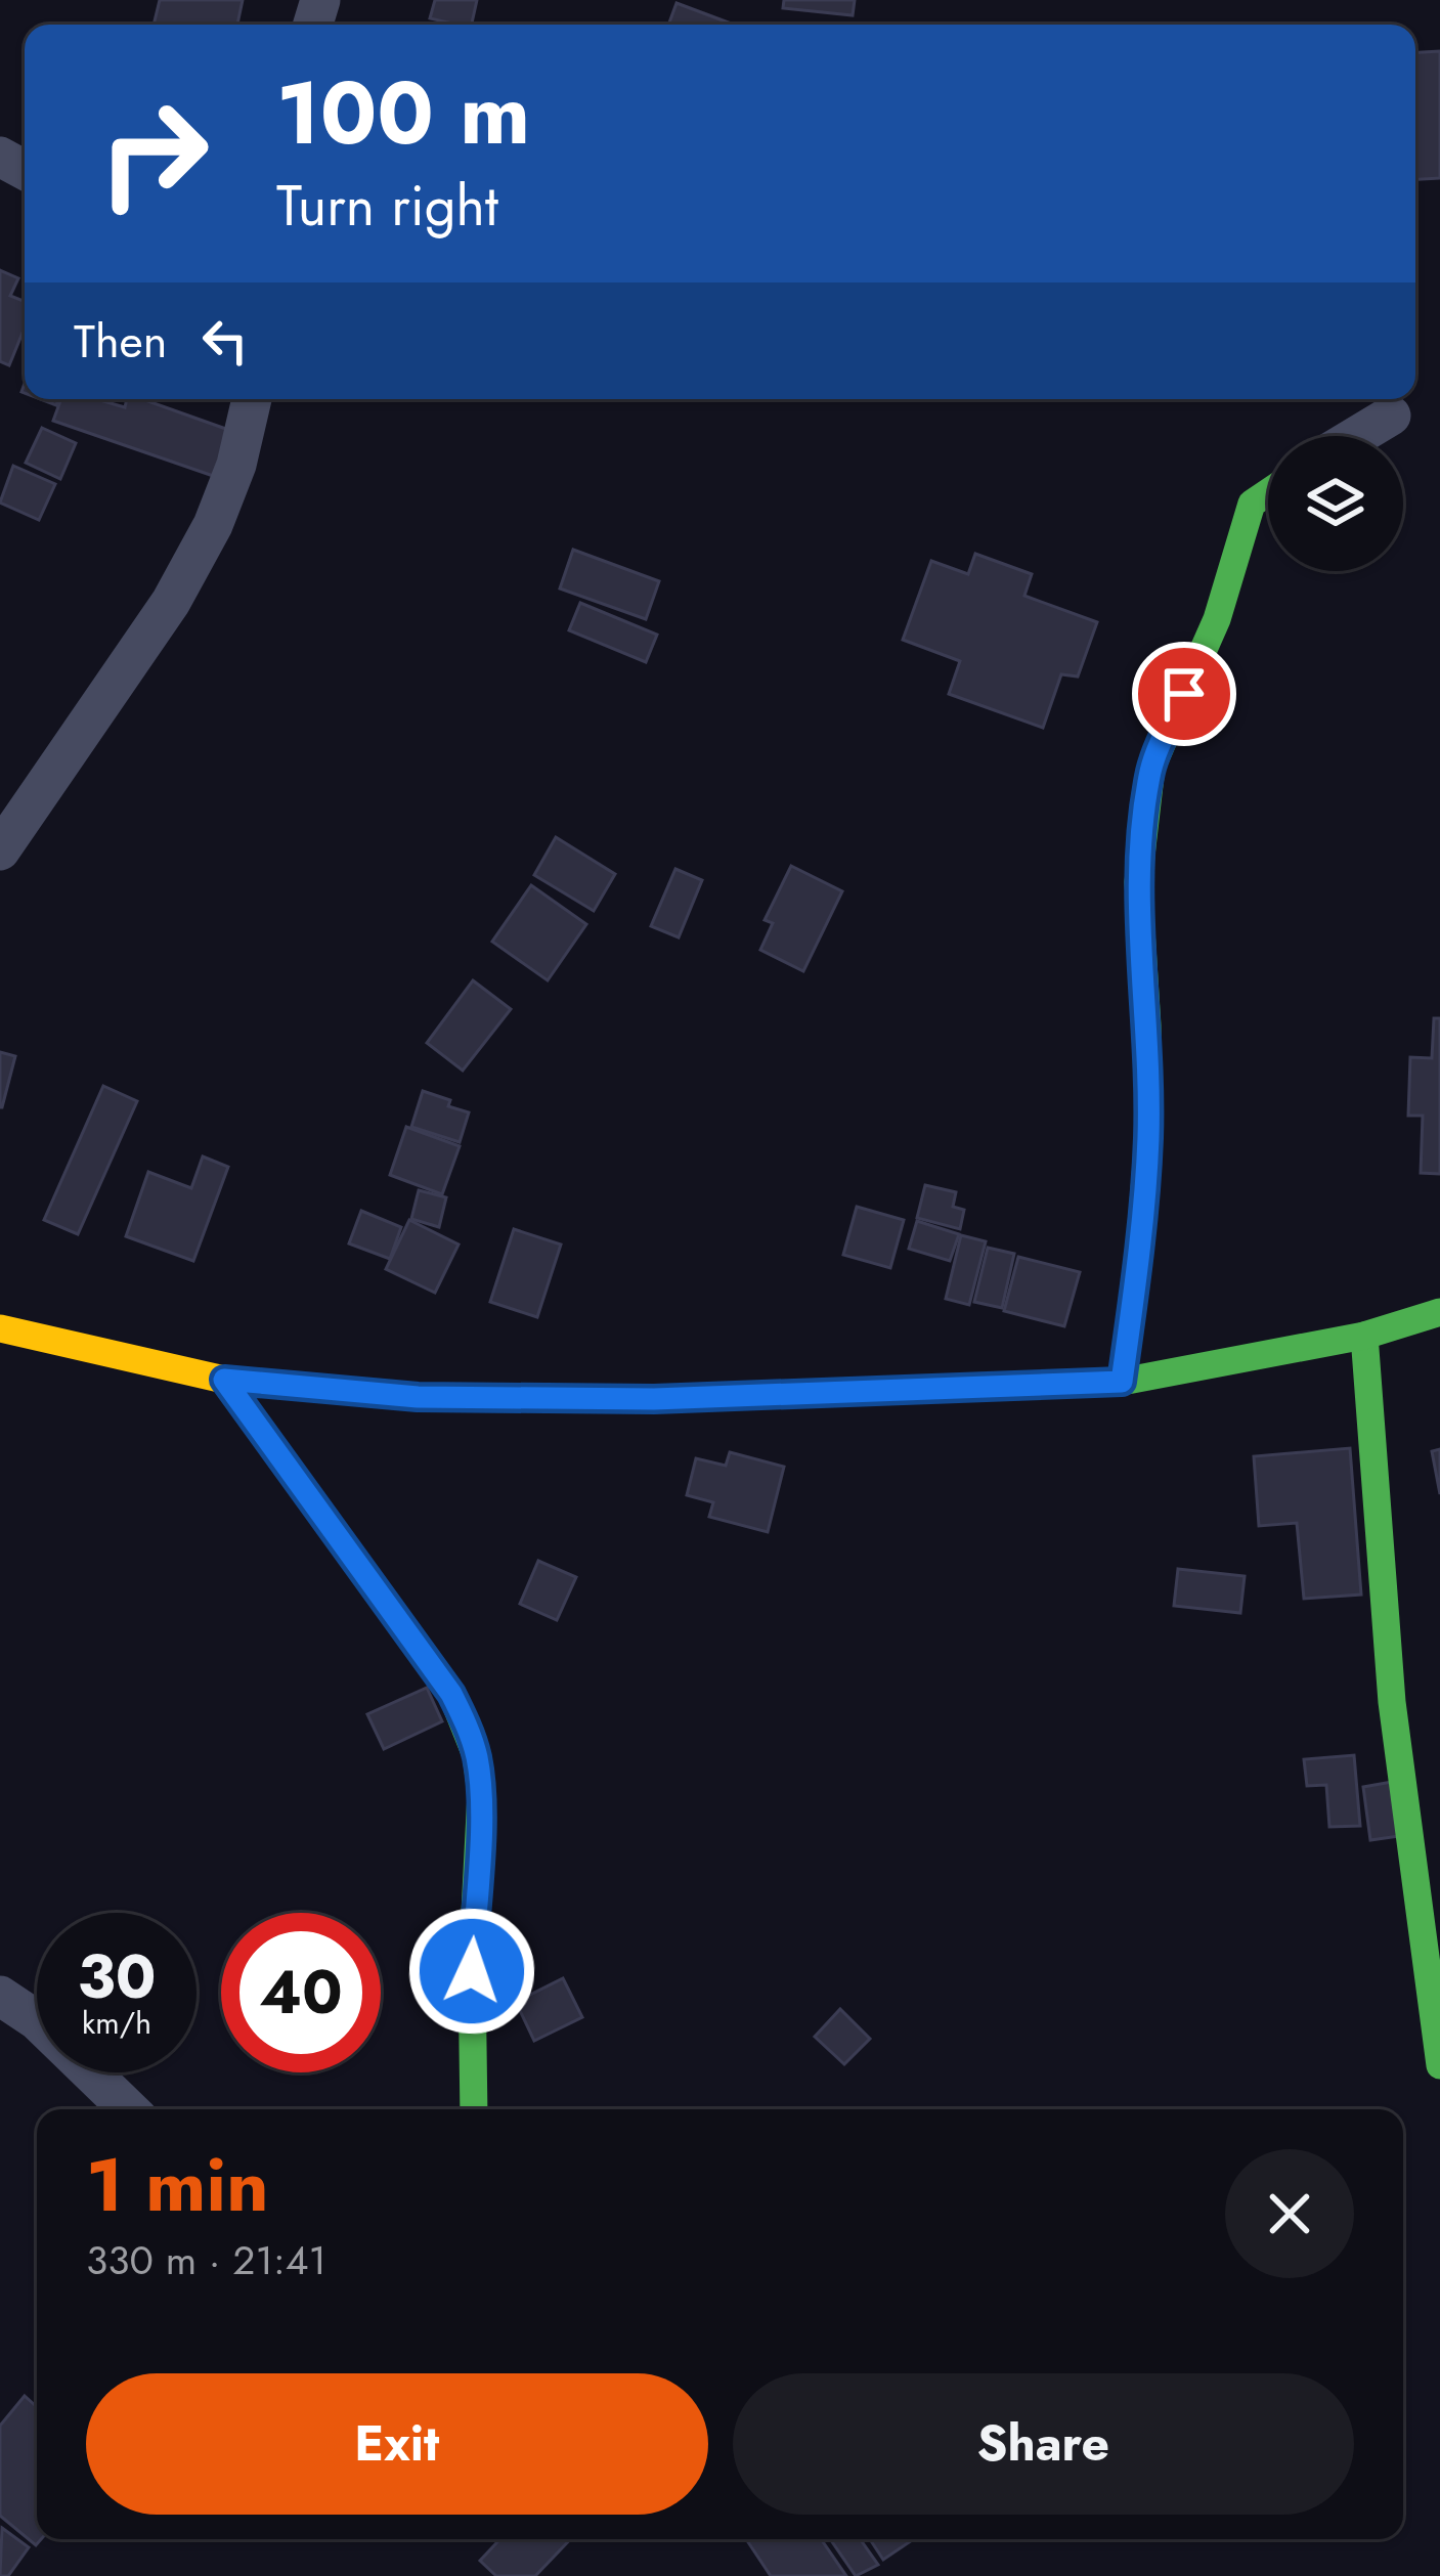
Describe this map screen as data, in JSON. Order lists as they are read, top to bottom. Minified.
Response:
{"page":{"turn":["100 m","Turn right"],"then":"Then","speed":"30 km/h","limit":"40","heading":["1 min","330 m · 21:41"],"buttons":["Exit","Share"]}}
